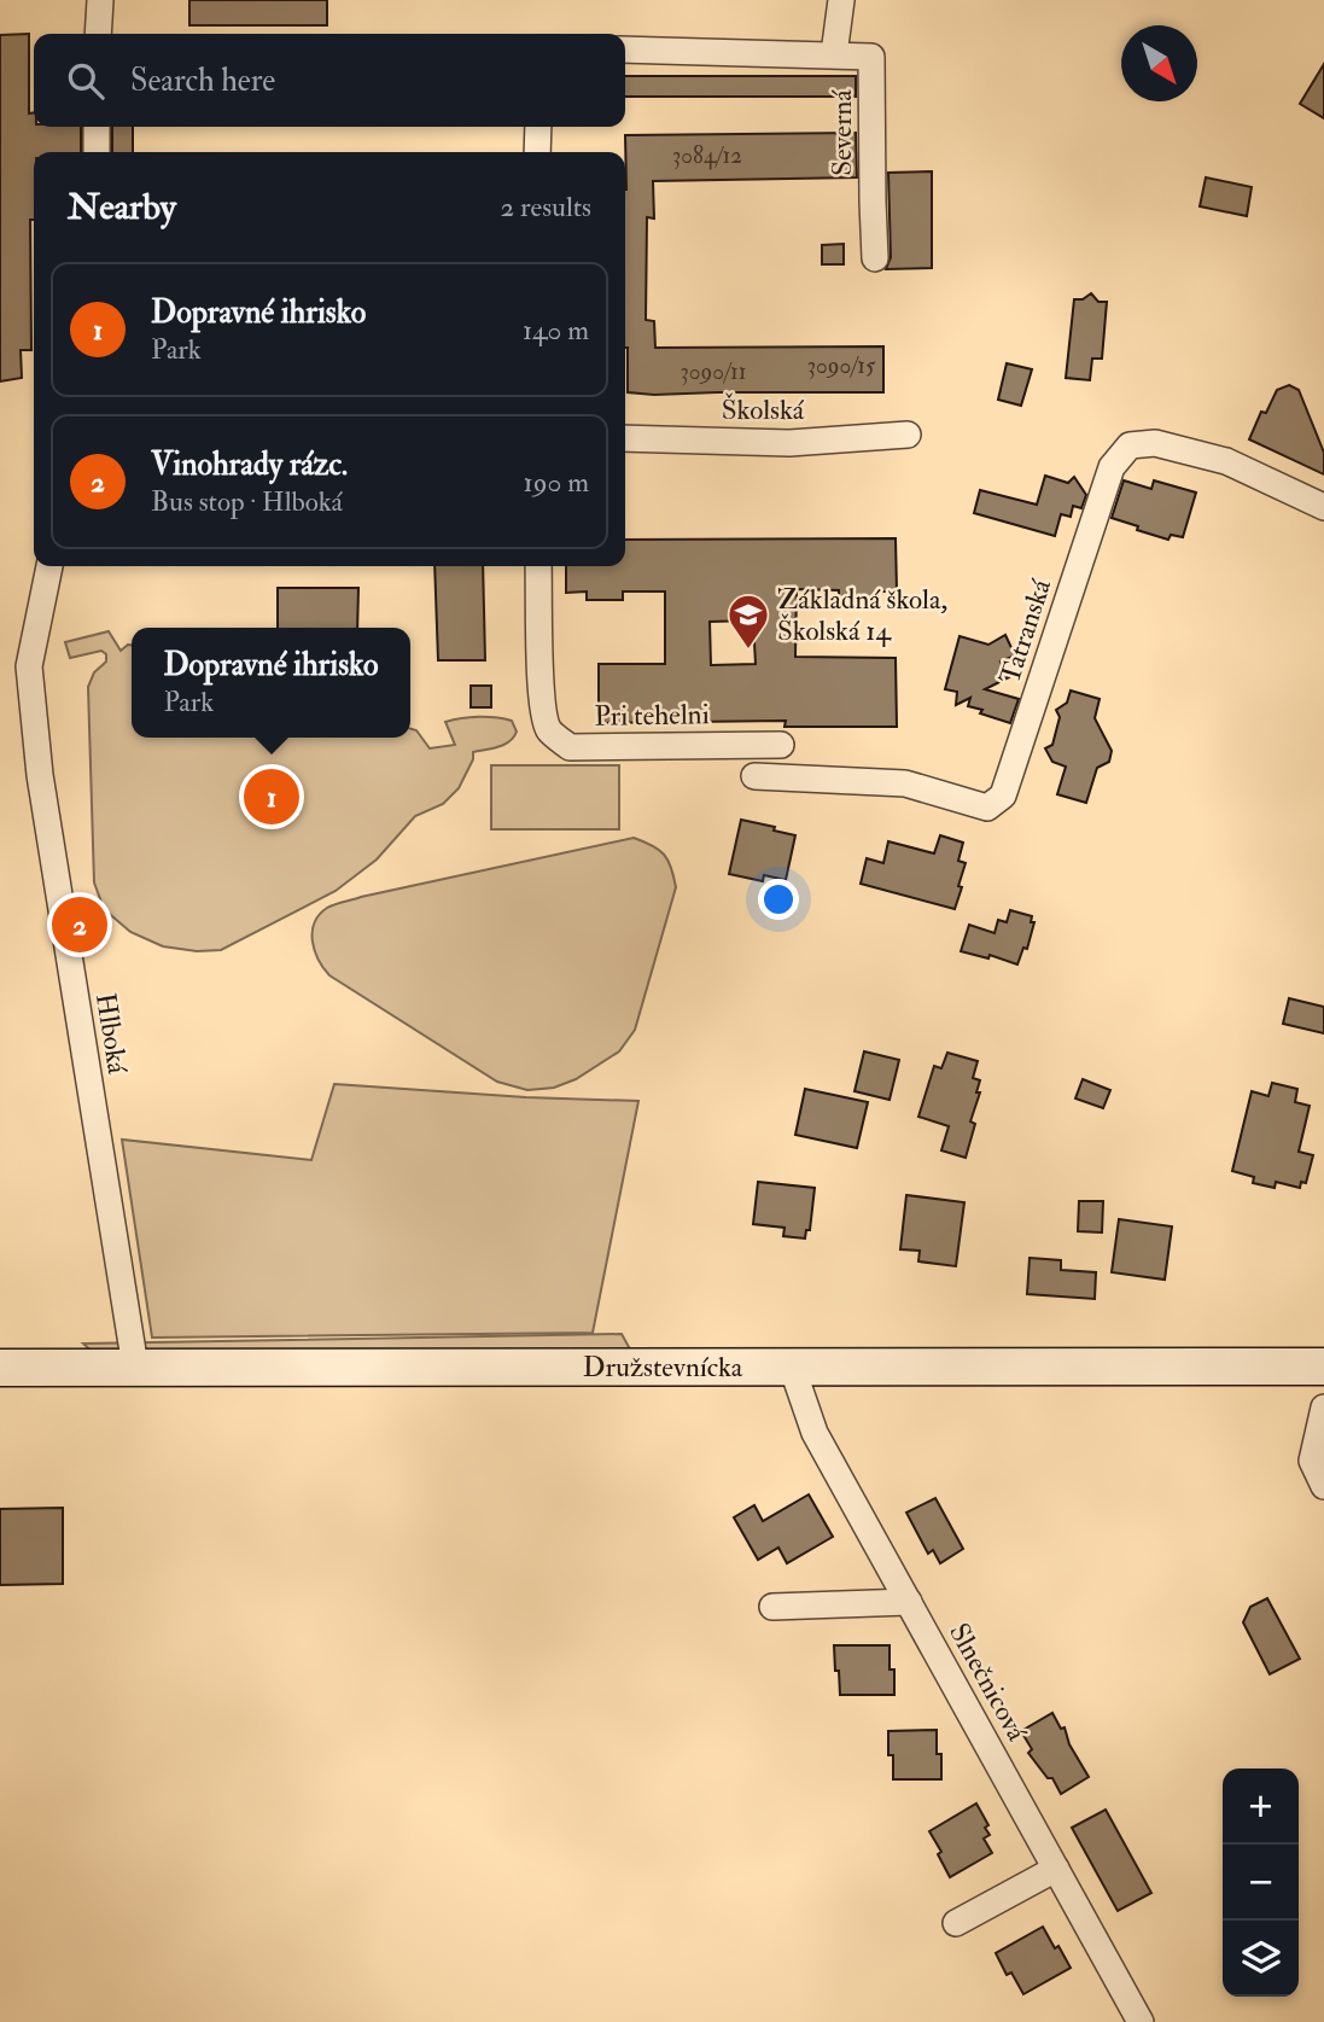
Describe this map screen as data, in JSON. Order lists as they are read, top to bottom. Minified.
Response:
{"streets":{"main road":["Družstevnícka"],"street":["Severná","Školská","Tatranská","Pri tehelni","Hlboká","Slnečnicová"]},"crossings":[["Hlboká","Družstevnícka"],["Družstevnícka","Slnečnicová"]],"places":{"school or university":["Základná škola, Školská 14"]},"house_numbers":["3084/12","3090/15","3090/11"],"north":"bottom right","page":{"search":"Search here","heading":["Nearby","2 results"],"list":[{"mark":"1","name":"Dopravné ihrisko","note":"Park","value":"140 m"},{"mark":"2","name":"Vinohrady rázc.","note":"Bus stop · Hlboká","value":"190 m"}],"popup":["Dopravné ihrisko","Park"],"pins":["1","2"],"map_buttons":["+","−"]}}
